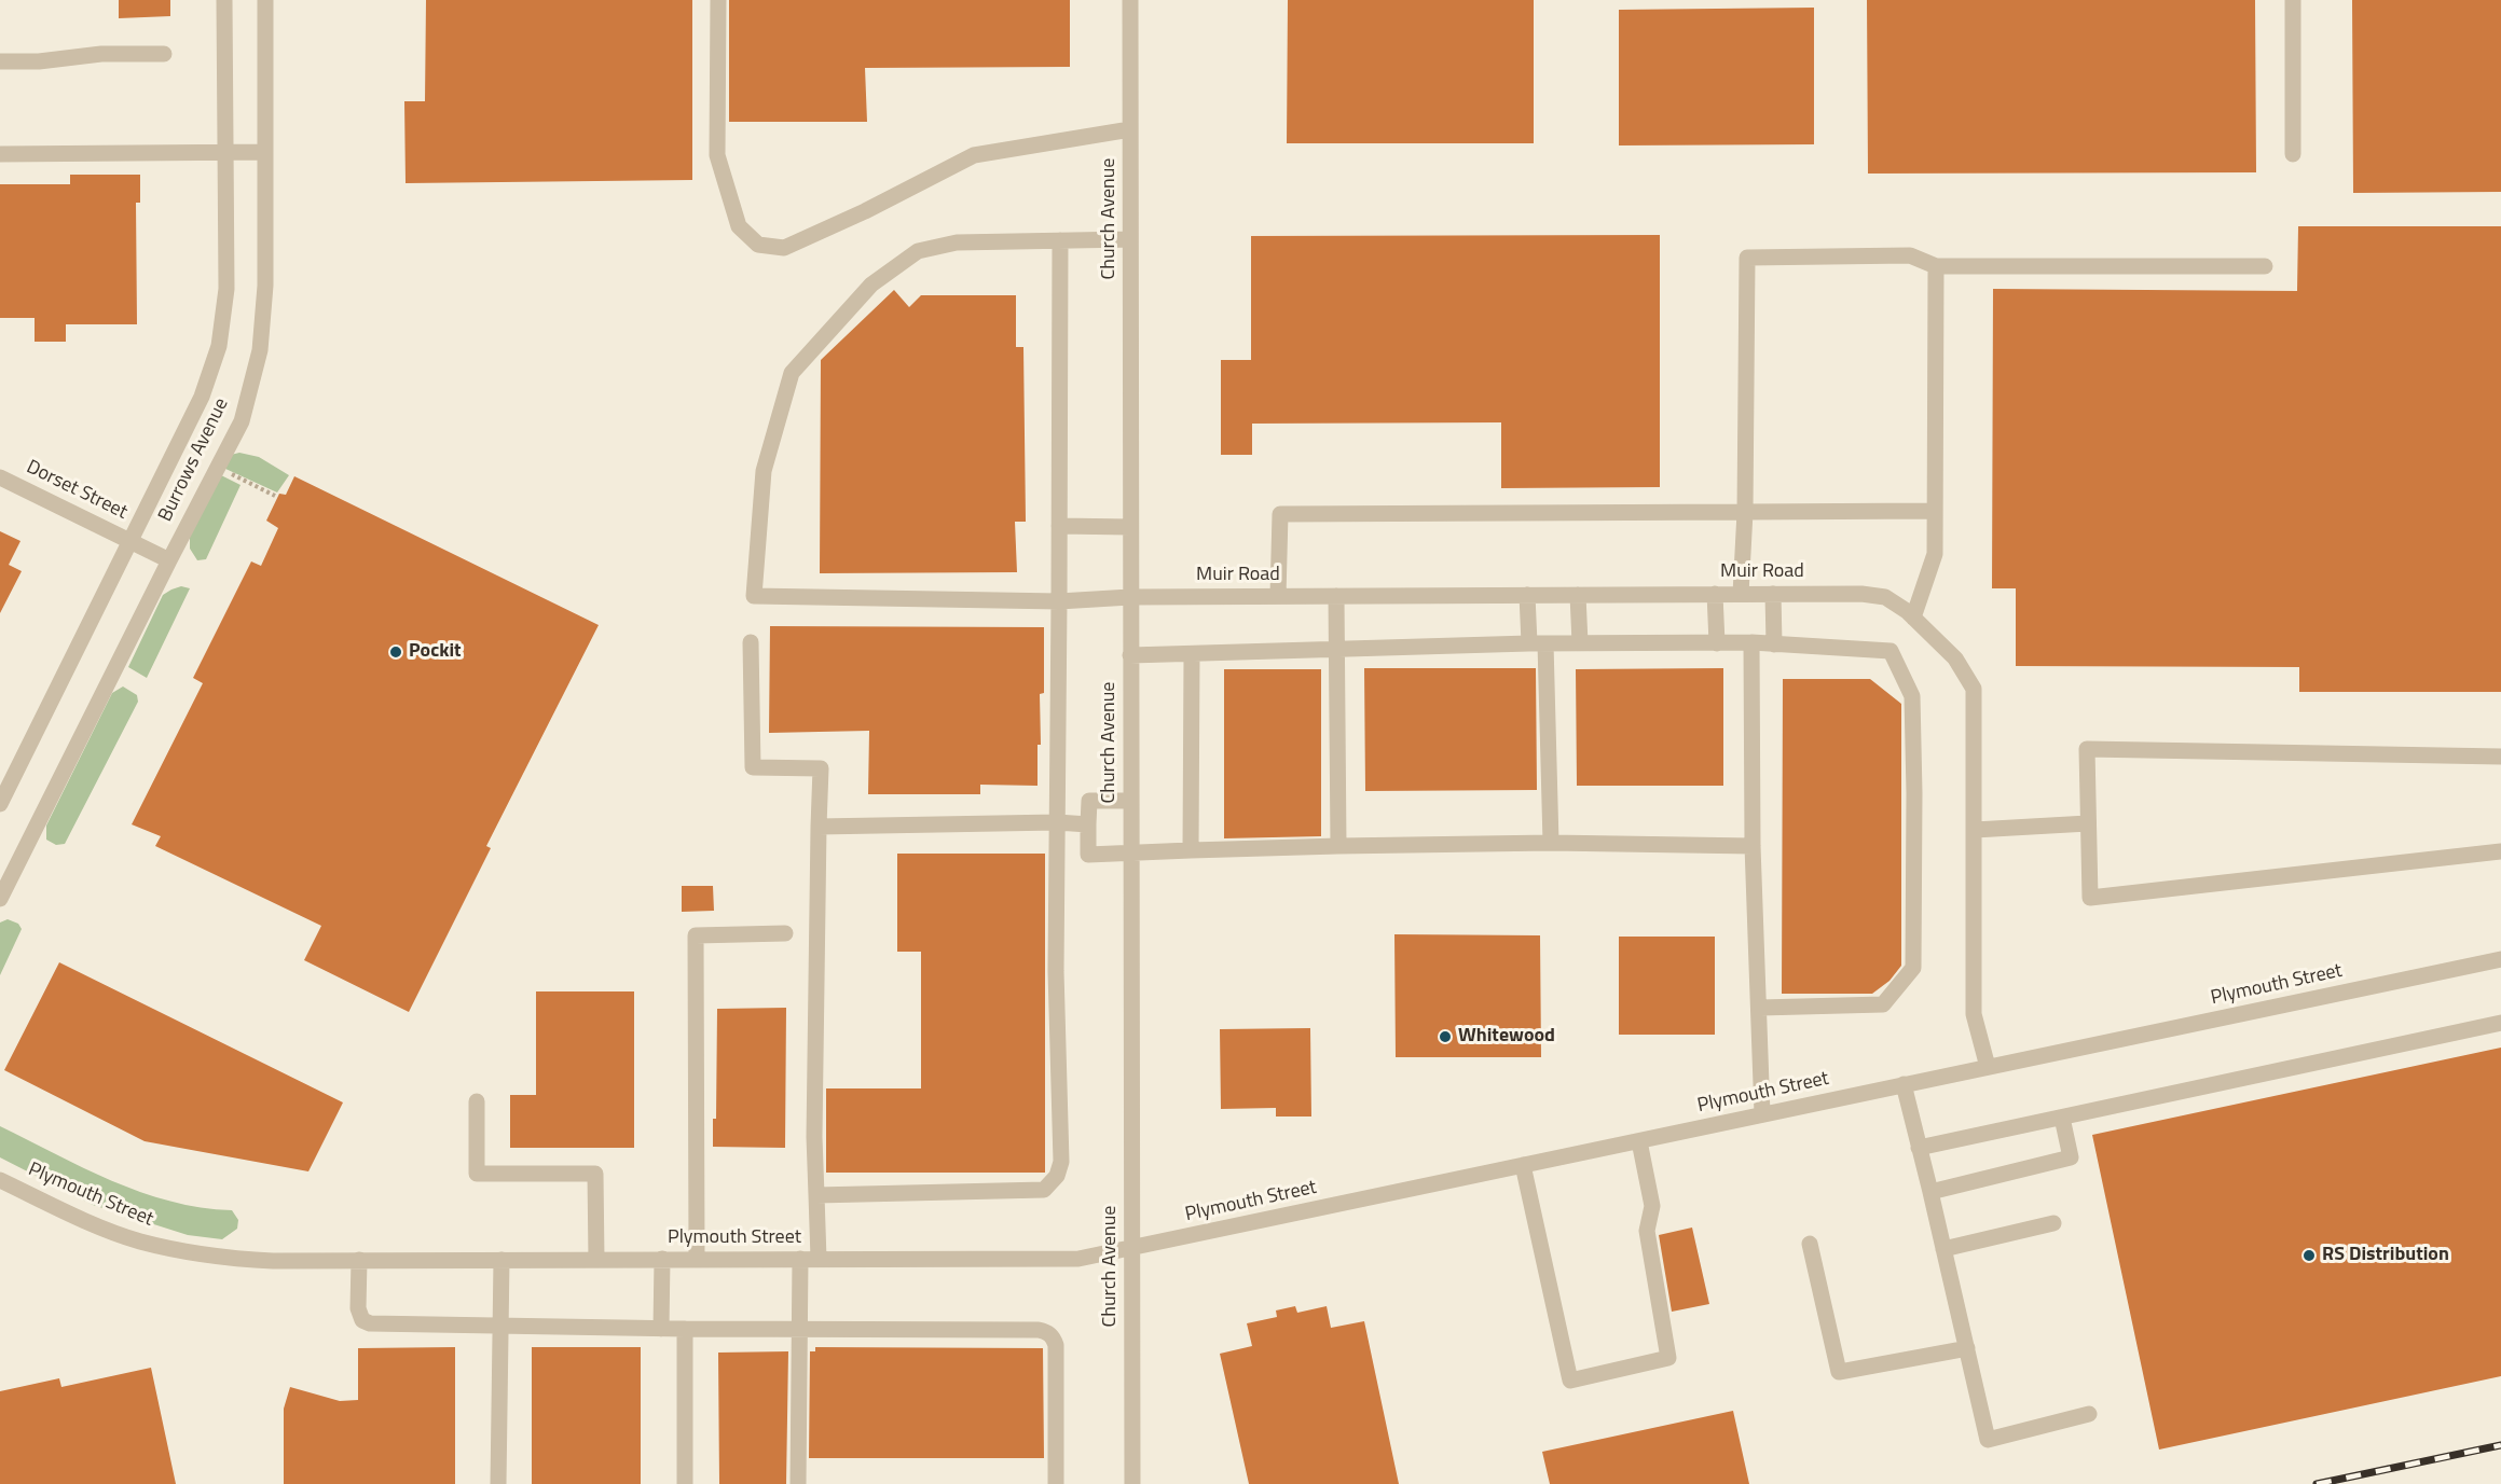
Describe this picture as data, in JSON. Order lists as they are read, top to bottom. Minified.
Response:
{"streets":{"street":["Church Avenue","Burrows Avenue","Dorset Street","Muir Road","Plymouth Street"]},"crossings":[["Church Avenue","Muir Road"],["Church Avenue","Plymouth Street"],["Burrows Avenue","Dorset Street"],["Muir Road","Plymouth Street"]],"places":["Pockit","Whitewood","RS Distribution"]}
